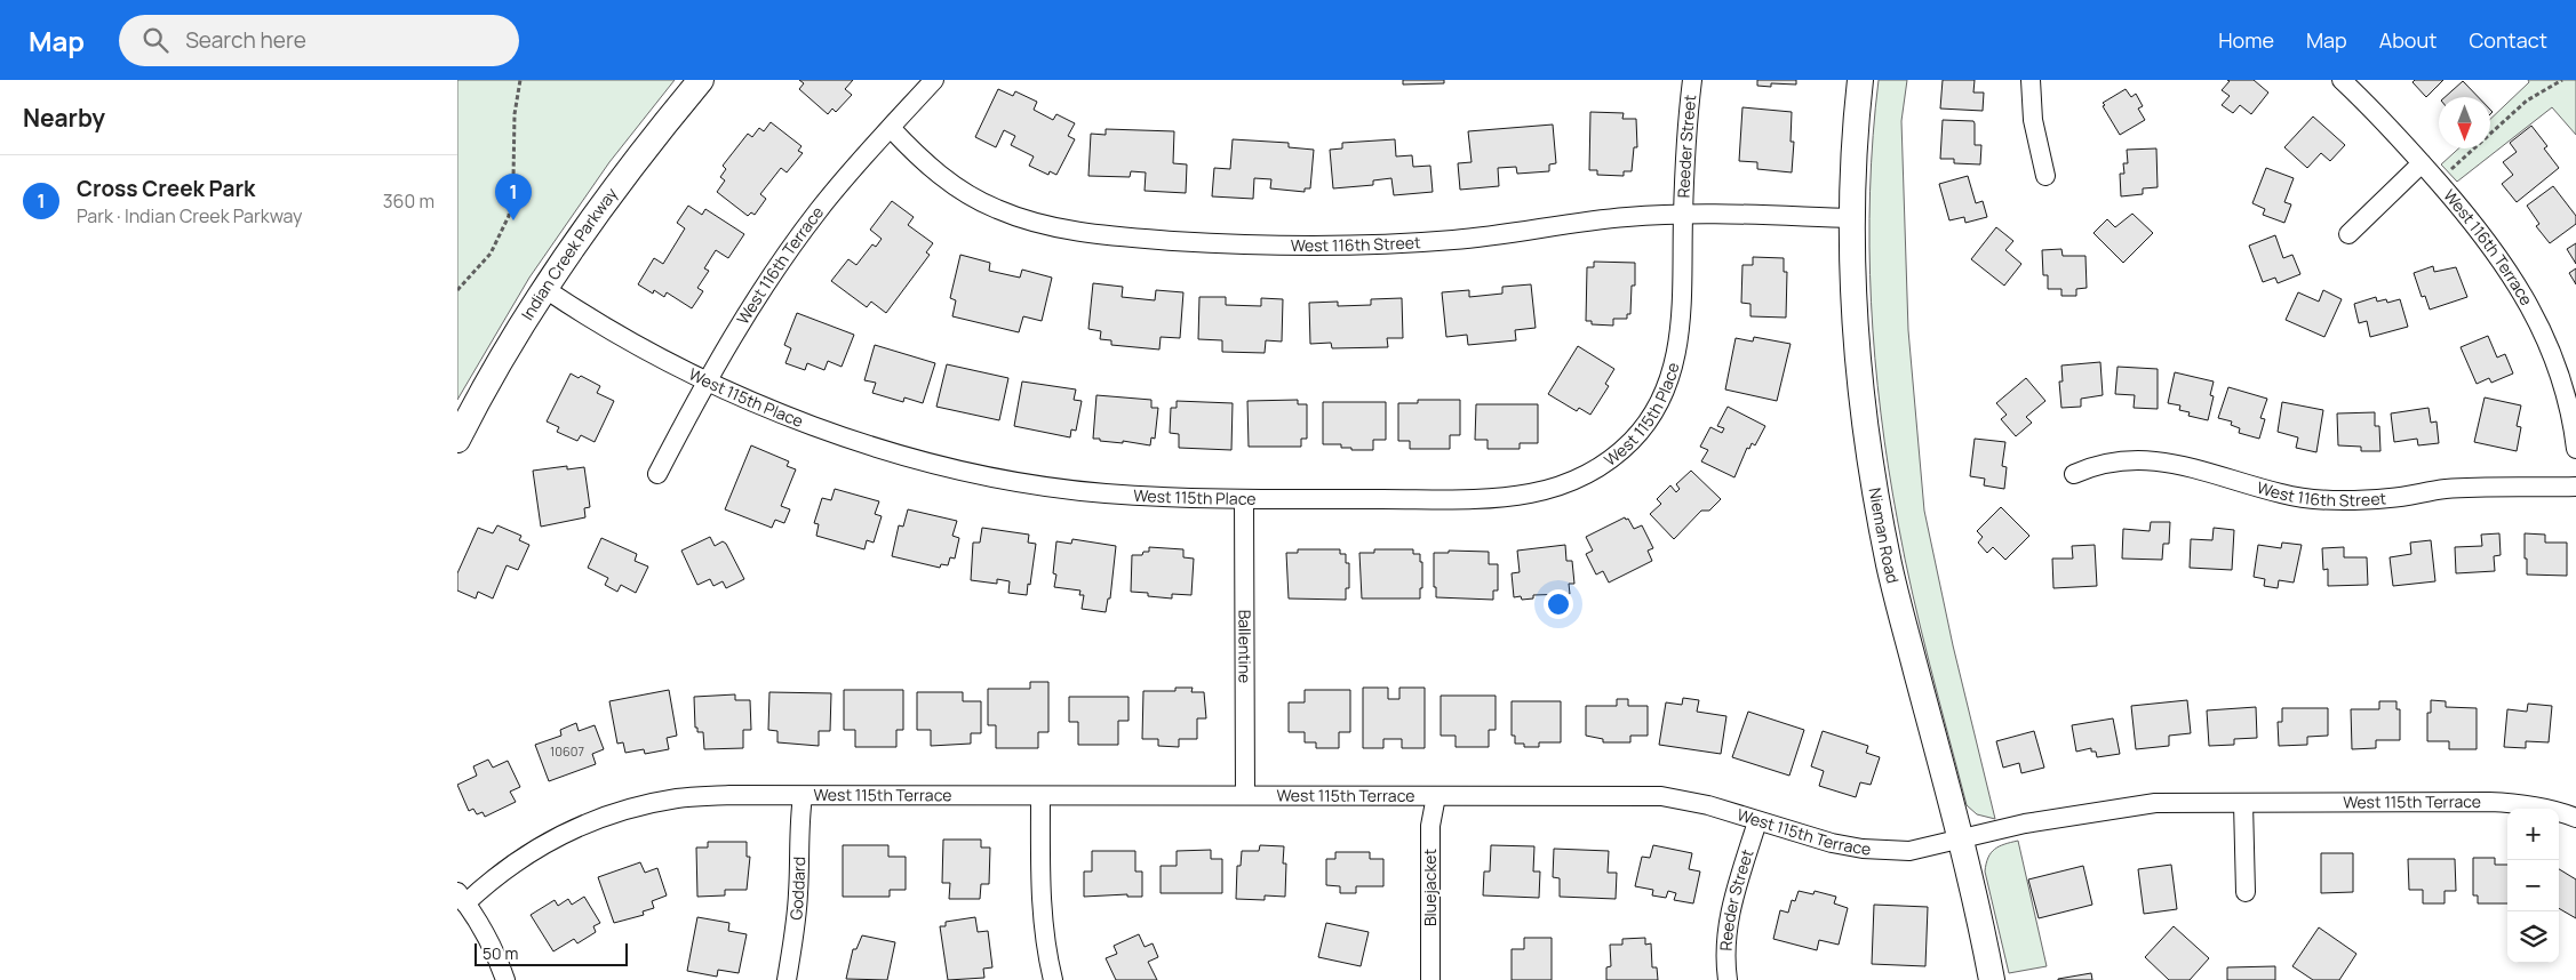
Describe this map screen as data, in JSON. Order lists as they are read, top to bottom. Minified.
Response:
{"streets":{"street":["Reeder Street","West 116th Street","West 116th Terrace","Indian Creek Parkway","West 115th Place","Nieman Road","Ballentine","West 115th Terrace","Bluejacket","Goddard"]},"crossings":[["Reeder Street","West 116th Street"],["Reeder Street","West 115th Place"],["Reeder Street","West 115th Terrace"],["West 116th Street","West 116th Terrace"],["West 116th Street","West 115th Place"],["West 116th Street","Nieman Road"],["West 116th Terrace","West 115th Place"],["Indian Creek Parkway","West 115th Place"],["West 115th Place","Ballentine"],["Nieman Road","West 115th Terrace"],["Ballentine","West 115th Terrace"],["West 115th Terrace","Bluejacket"],["West 115th Terrace","Goddard"]],"house_numbers":["10607"],"scale_bar":"50 m","north":"bottom","page":{"header":"Map","search":"Search here","nav":["Home","Map","About","Contact"],"heading":"Nearby","list":[{"mark":"1","name":"Cross Creek Park","note":"Park · Indian Creek Parkway","value":"360 m"}],"pins":"1","map_buttons":["+","−"],"scale":"50 m"}}
